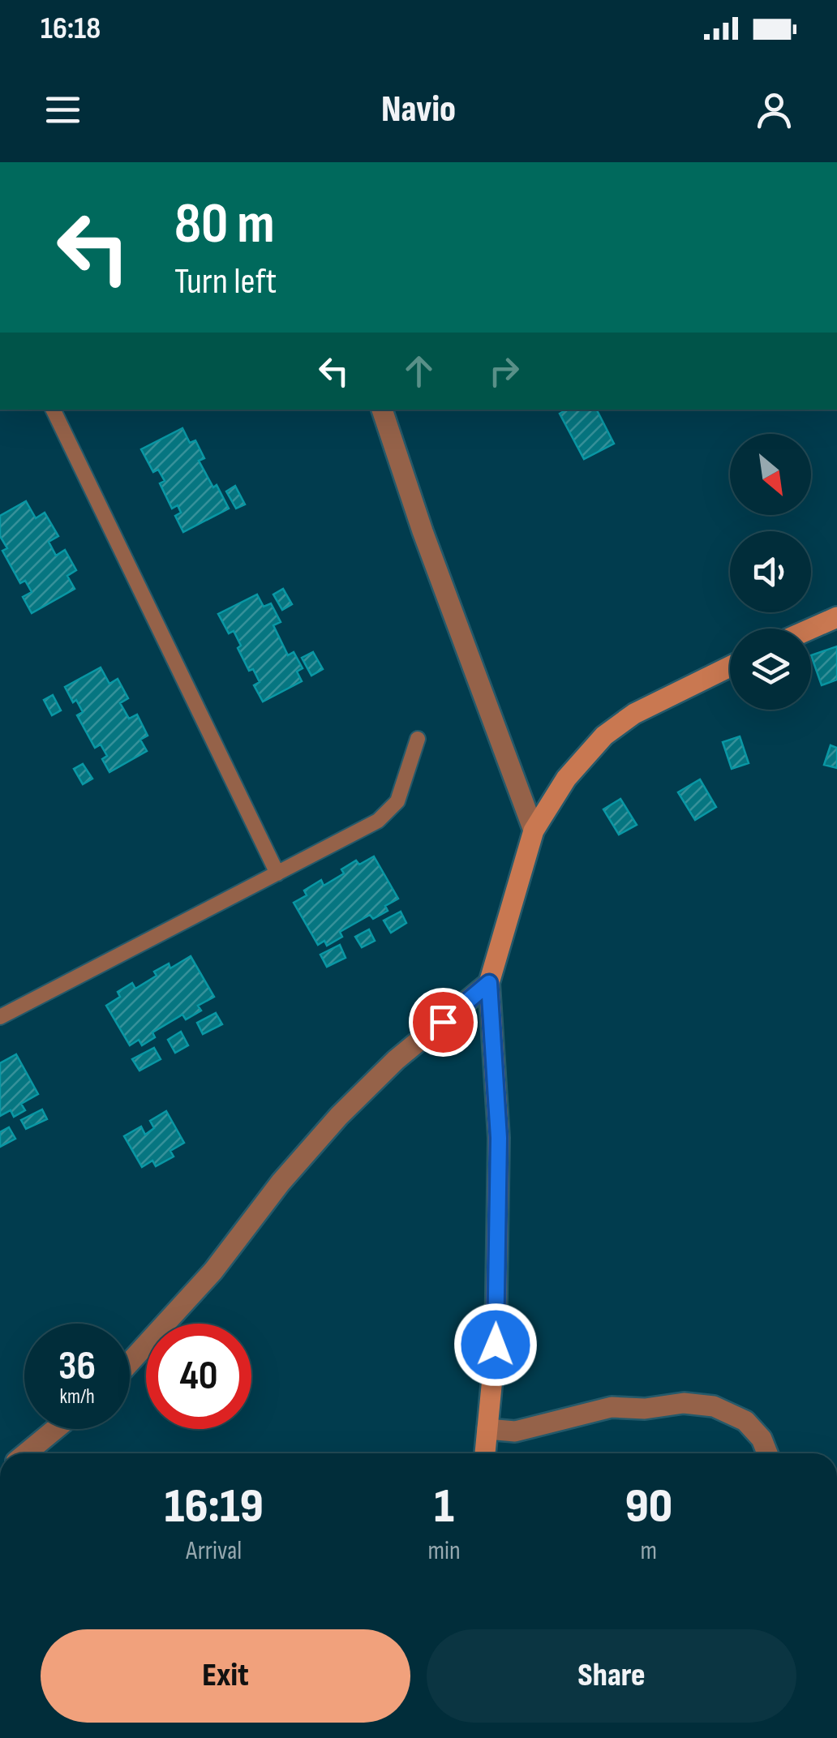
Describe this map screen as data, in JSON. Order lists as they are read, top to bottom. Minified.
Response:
{"north":"bottom right","page":{"status":"16:18","header":"Navio","turn":["80 m","Turn left"],"speed":"36 km/h","limit":"40","eta":["16:19","Arrival","1","min","90","m"],"buttons":["Exit","Share"]}}
